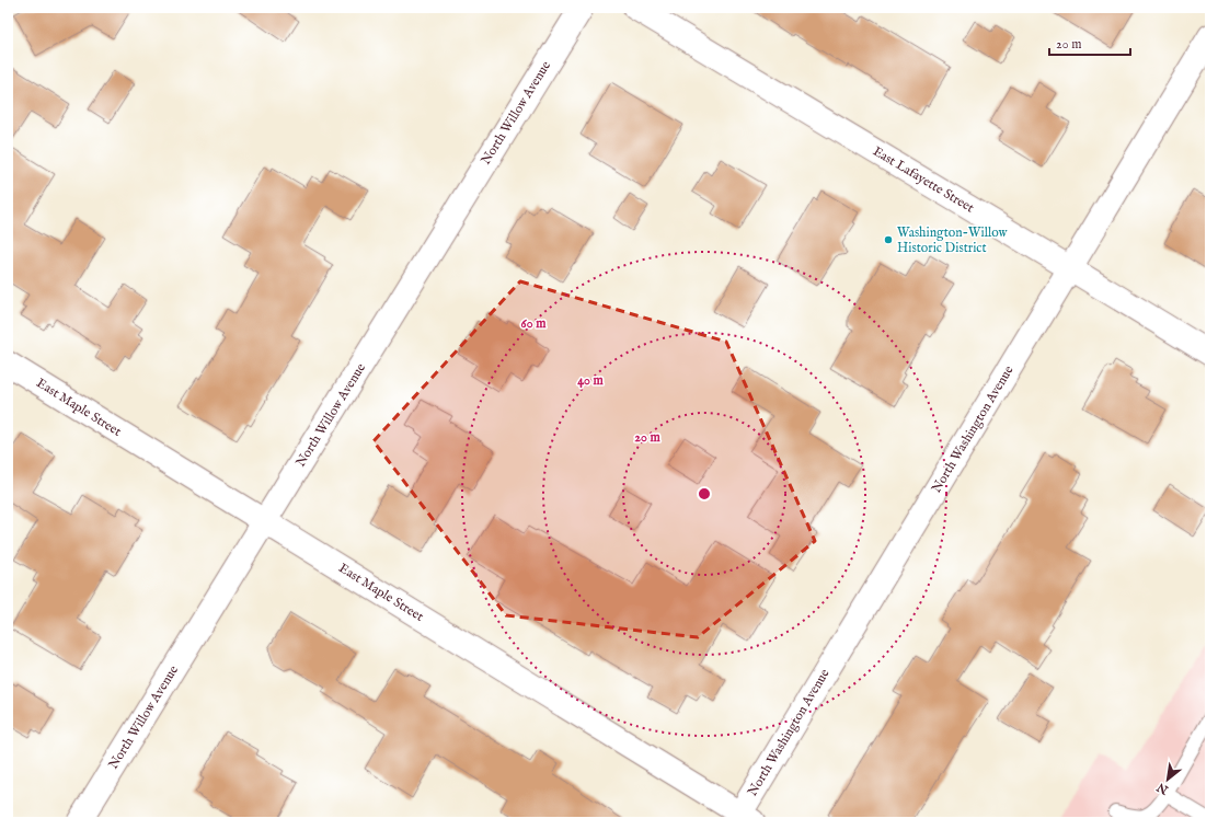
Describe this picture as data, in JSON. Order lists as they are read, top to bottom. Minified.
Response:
{"streets":{"street":["North Willow Avenue","East Lafayette Street","East Maple Street","North Washington Avenue"]},"crossings":[["North Willow Avenue","East Maple Street"],["East Lafayette Street","North Washington Avenue"],["East Maple Street","North Washington Avenue"]],"places":["Washington-Willow Historic District"],"scale_bar":"20 m","north":"bottom left","rings":["60 m","40 m","20 m"]}
